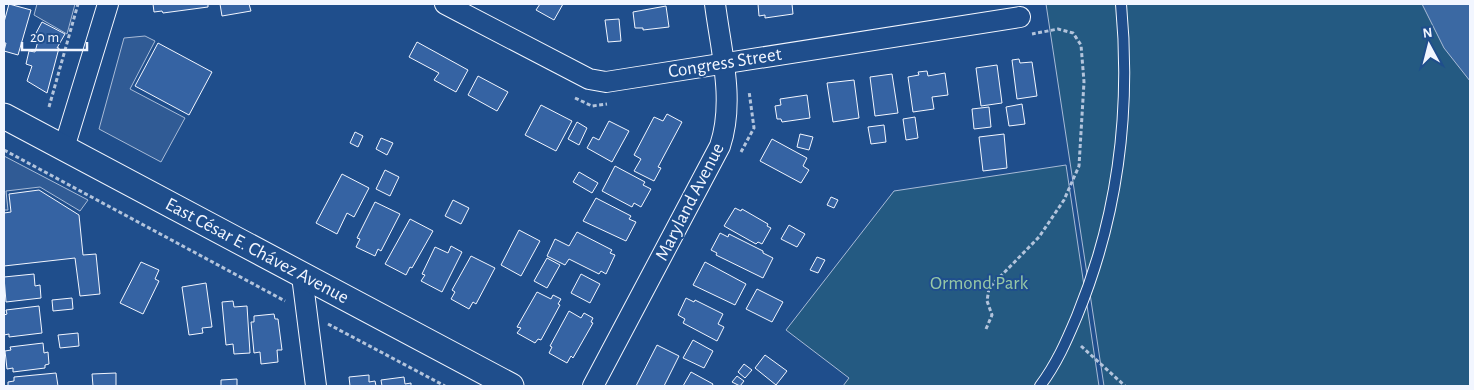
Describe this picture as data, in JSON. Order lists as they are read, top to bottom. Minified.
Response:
{"streets":{"street":["Congress Street","Maryland Avenue","East César E. Chávez Avenue"]},"crossings":[["Congress Street","Maryland Avenue"]],"parks":["Ormond Park"],"scale_bar":"20 m","north":"top"}
